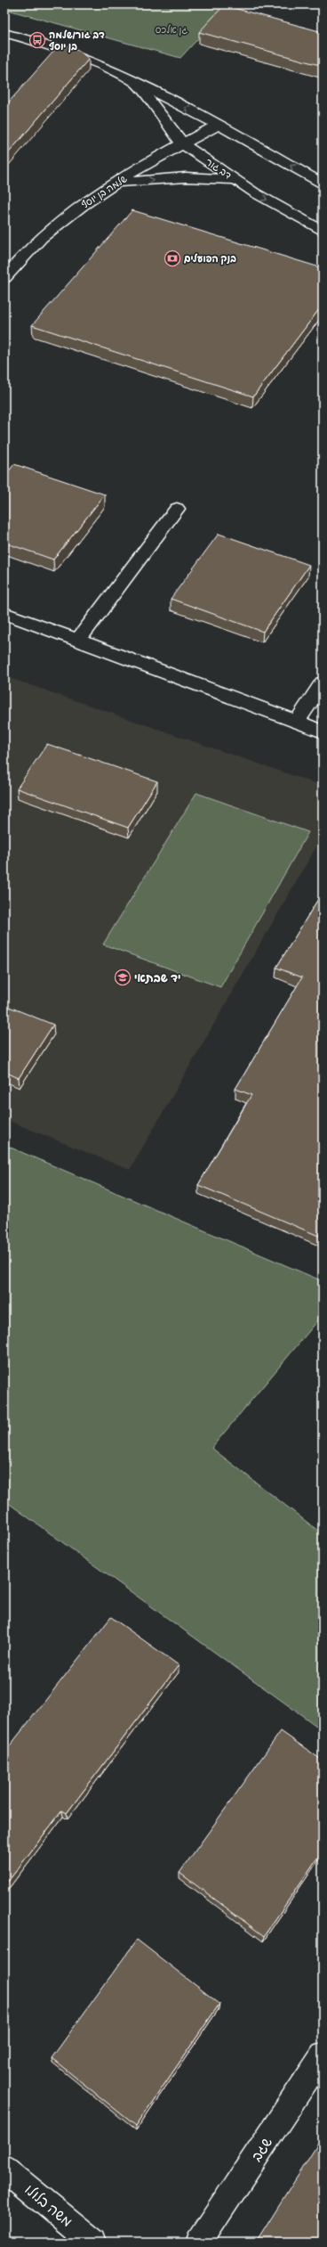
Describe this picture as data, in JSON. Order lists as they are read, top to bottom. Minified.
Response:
{"streets":{"street":["דב גור","שלמה בן יוסף","שגב","משה בלולו"]},"crossings":[["דב גור","שלמה בן יוסף"]],"parks":["גן אלכס"],"places":{"bus stop":["דב גור/שלמה בן יוסף"],"bank":["בנק הפועלים"],"school or university":["יד שבתאי"]}}
